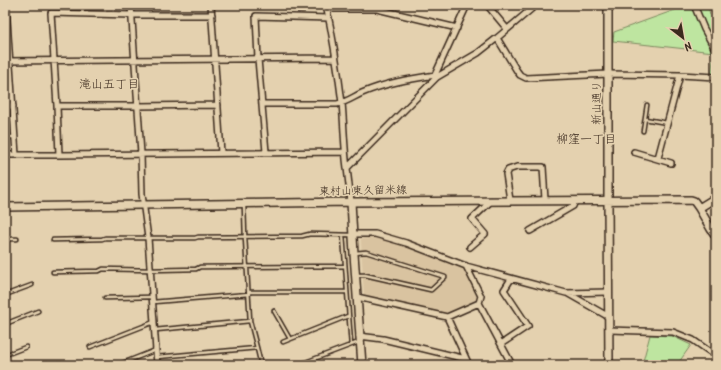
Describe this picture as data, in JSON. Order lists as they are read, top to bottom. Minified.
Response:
{"streets":{"main road":["新山通り","東村山東久留米線"]},"crossings":[["新山通り","東村山東久留米線"]],"districts":["滝山五丁目","柳窪一丁目"],"north":"bottom right"}
